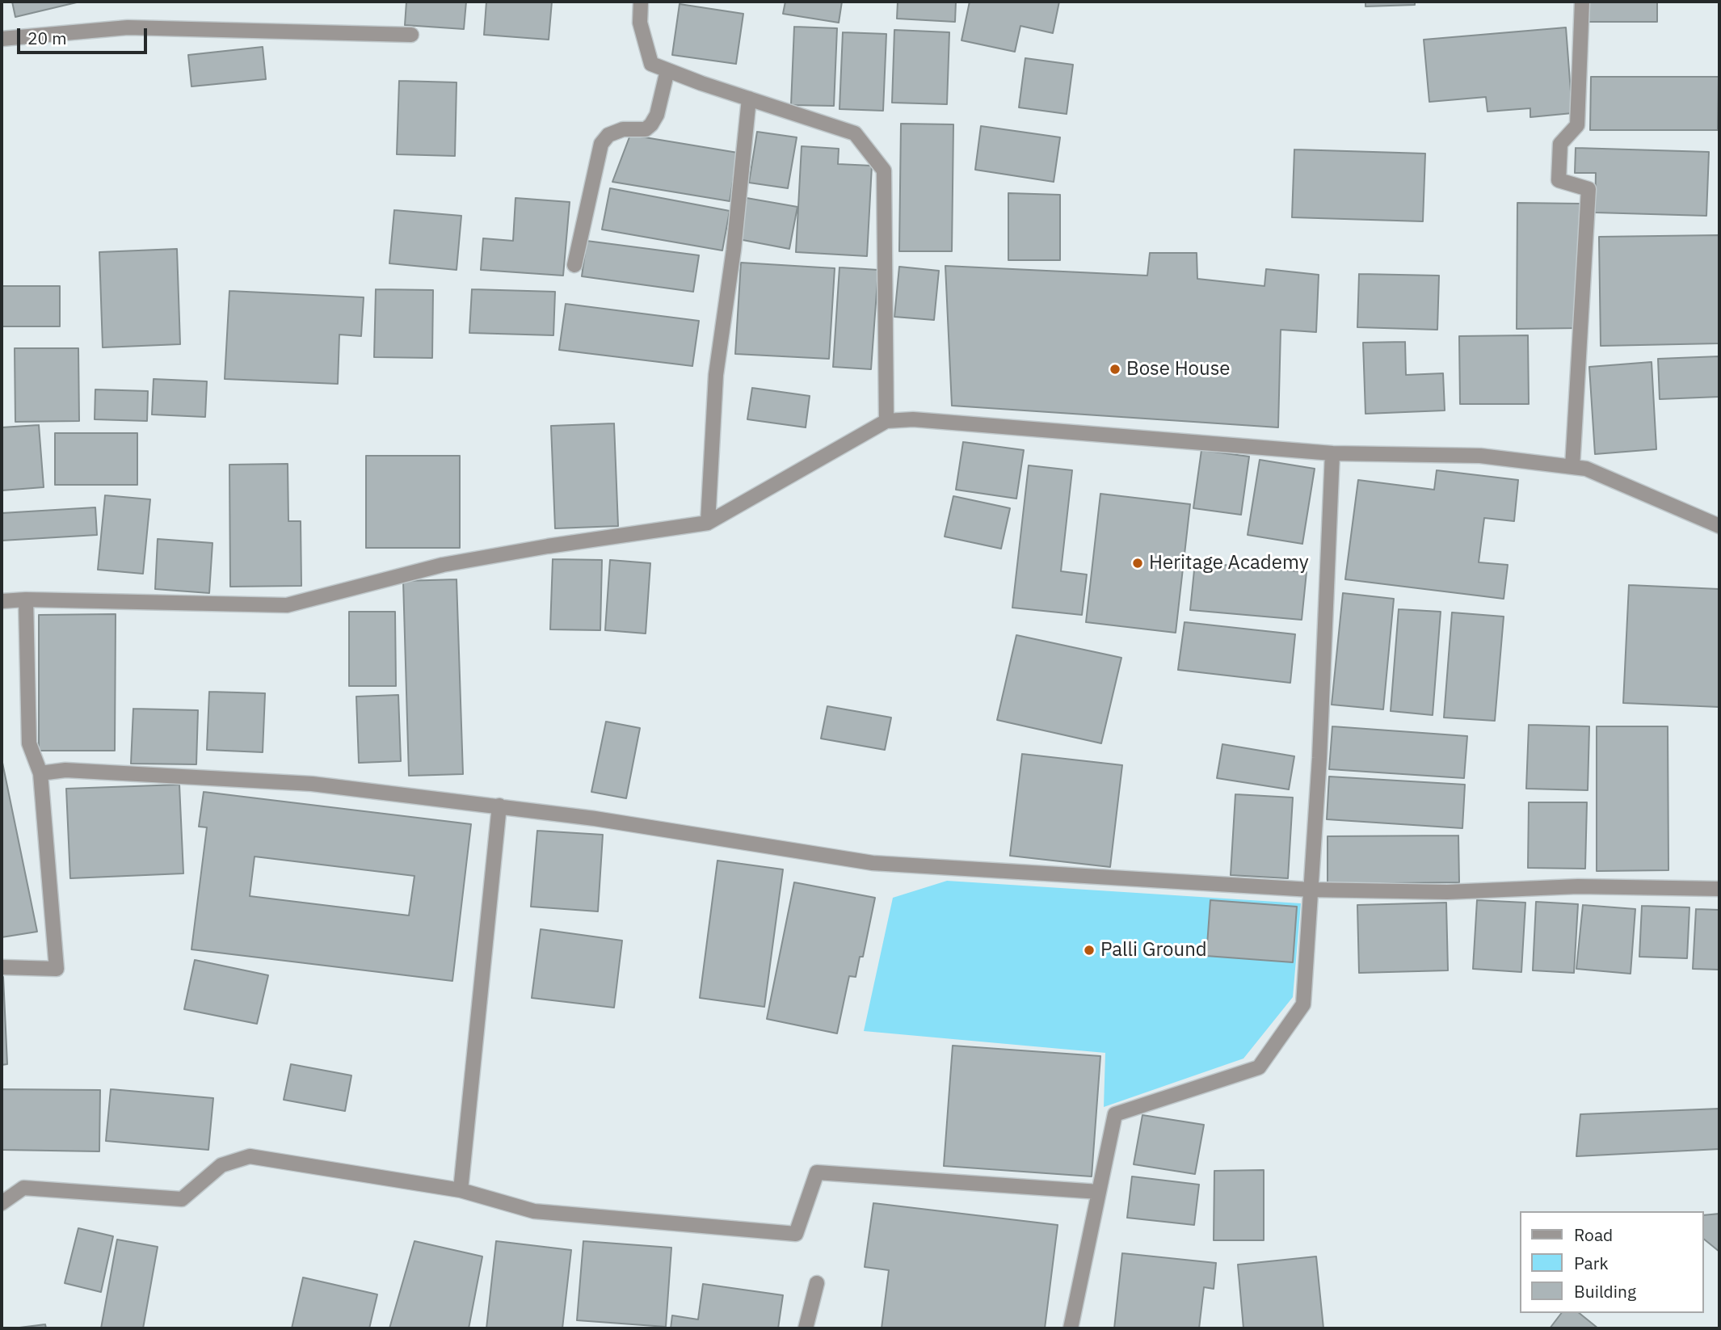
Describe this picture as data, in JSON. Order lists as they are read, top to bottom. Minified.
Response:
{"places":["Bose House","Heritage Academy","Palli Ground"],"legend":["Road","Park","Building"],"scale_bar":"20 m"}
